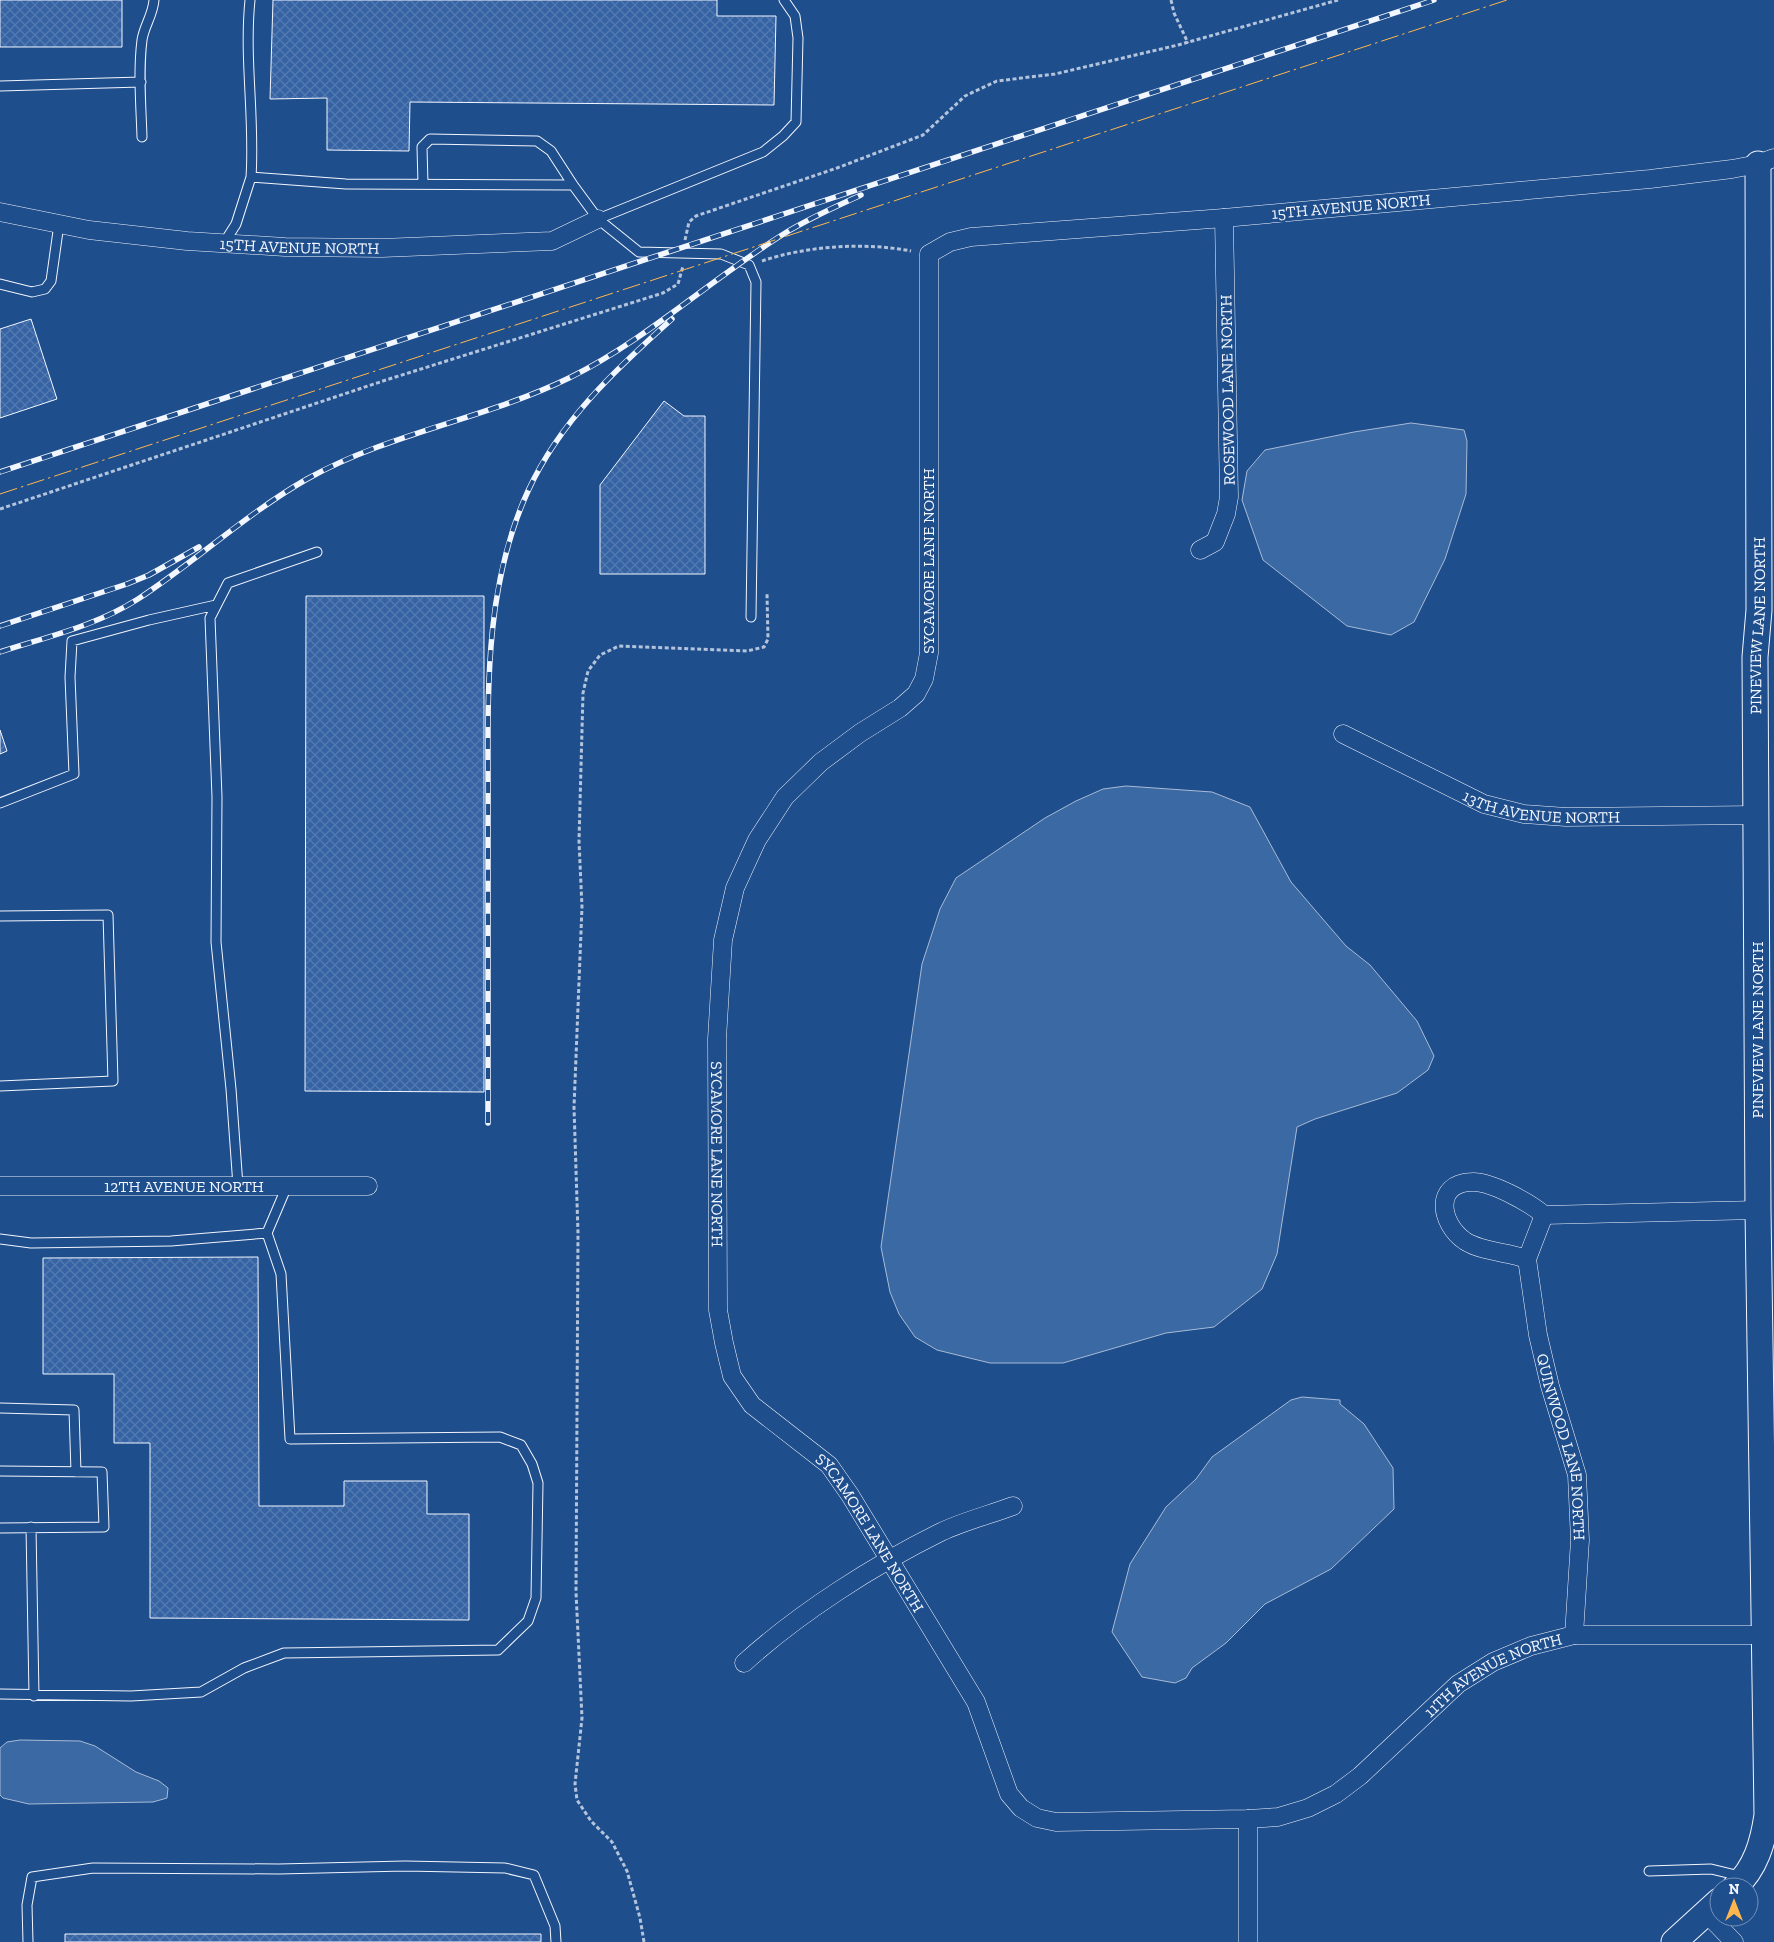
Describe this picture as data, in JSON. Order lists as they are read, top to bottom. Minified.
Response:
{"streets":{"street":["15TH AVENUE NORTH","ROSEWOOD LANE NORTH","SYCAMORE LANE NORTH","PINEVIEW LANE NORTH","13TH AVENUE NORTH","12TH AVENUE NORTH","QUINWOOD LANE NORTH","11TH AVENUE NORTH"]},"crossings":[["15TH AVENUE NORTH","ROSEWOOD LANE NORTH"],["15TH AVENUE NORTH","SYCAMORE LANE NORTH"],["15TH AVENUE NORTH","PINEVIEW LANE NORTH"],["SYCAMORE LANE NORTH","11TH AVENUE NORTH"],["PINEVIEW LANE NORTH","13TH AVENUE NORTH"],["PINEVIEW LANE NORTH","11TH AVENUE NORTH"],["QUINWOOD LANE NORTH","11TH AVENUE NORTH"]],"north":"top"}
